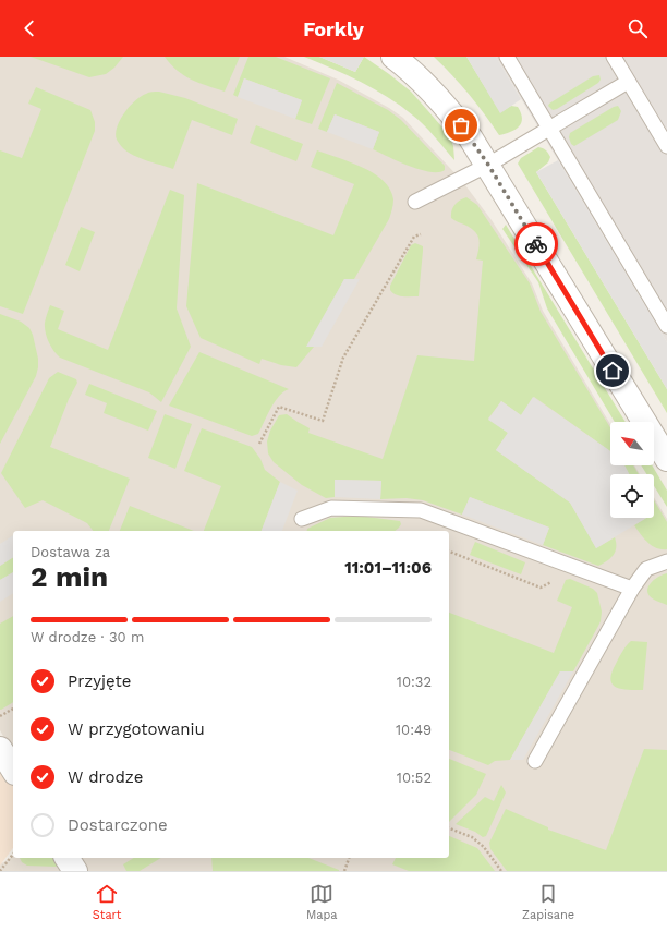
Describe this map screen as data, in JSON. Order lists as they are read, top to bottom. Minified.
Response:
{"north":"top left","page":{"header":"Forkly","heading":["2 min","Dostawa za","11:01–11:06"],"bar":"W drodze · 30 m","list":[["Przyjęte","10:32"],["W przygotowaniu","10:49"],["W drodze","10:52"],"Dostarczone"],"tabs":["Start","Mapa","Zapisane"]}}
